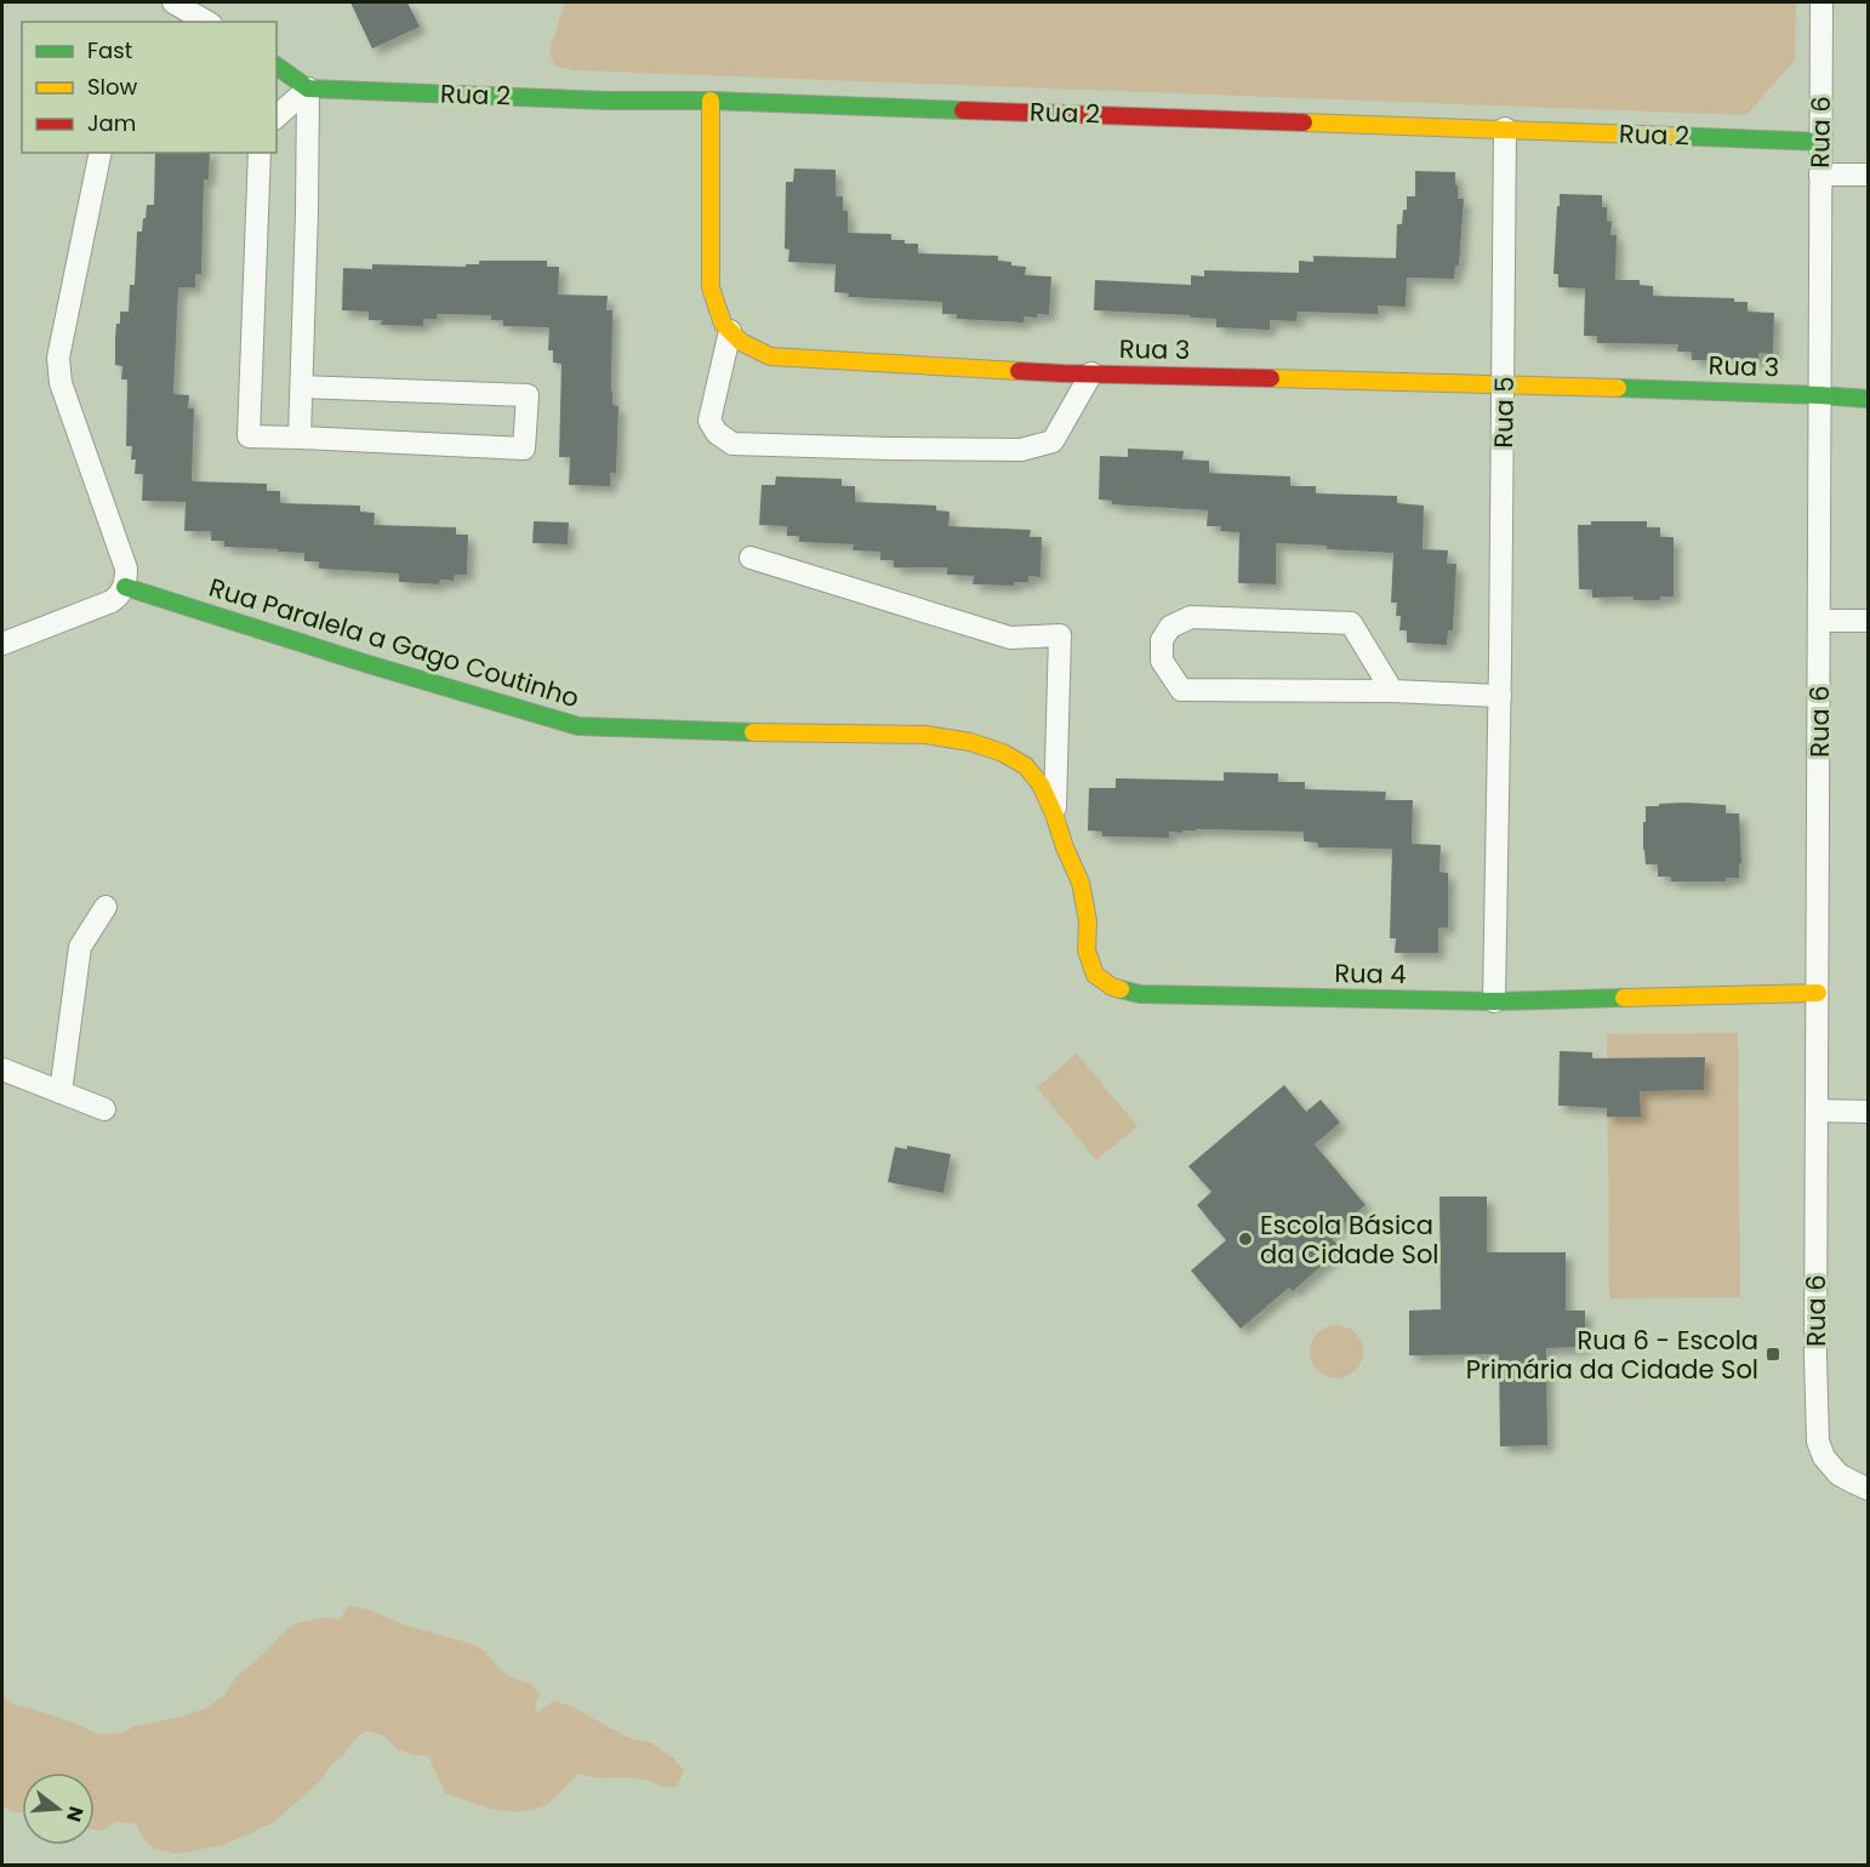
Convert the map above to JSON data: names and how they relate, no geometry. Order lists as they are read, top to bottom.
{
  "streets": {
    "street": [
      "Rua 2",
      "Rua 6",
      "Rua 3",
      "Rua 5",
      "Rua Paralela a Gago Coutinho",
      "Rua 4"
    ]
  },
  "crossings": [
    ["Rua 2", "Rua 6"],
    ["Rua 2", "Rua 3"],
    ["Rua 2", "Rua 5"],
    ["Rua 6", "Rua 3"],
    ["Rua 6", "Rua 4"],
    ["Rua 3", "Rua 5"],
    ["Rua 5", "Rua 4"],
    ["Rua Paralela a Gago Coutinho", "Rua 4"]
  ],
  "places": {
    "other": ["Escola Básica da Cidade Sol"],
    "transit": ["Rua 6 - Escola Primária da Cidade Sol"]
  },
  "legend": ["Fast", "Slow", "Jam"],
  "north": "right"
}
